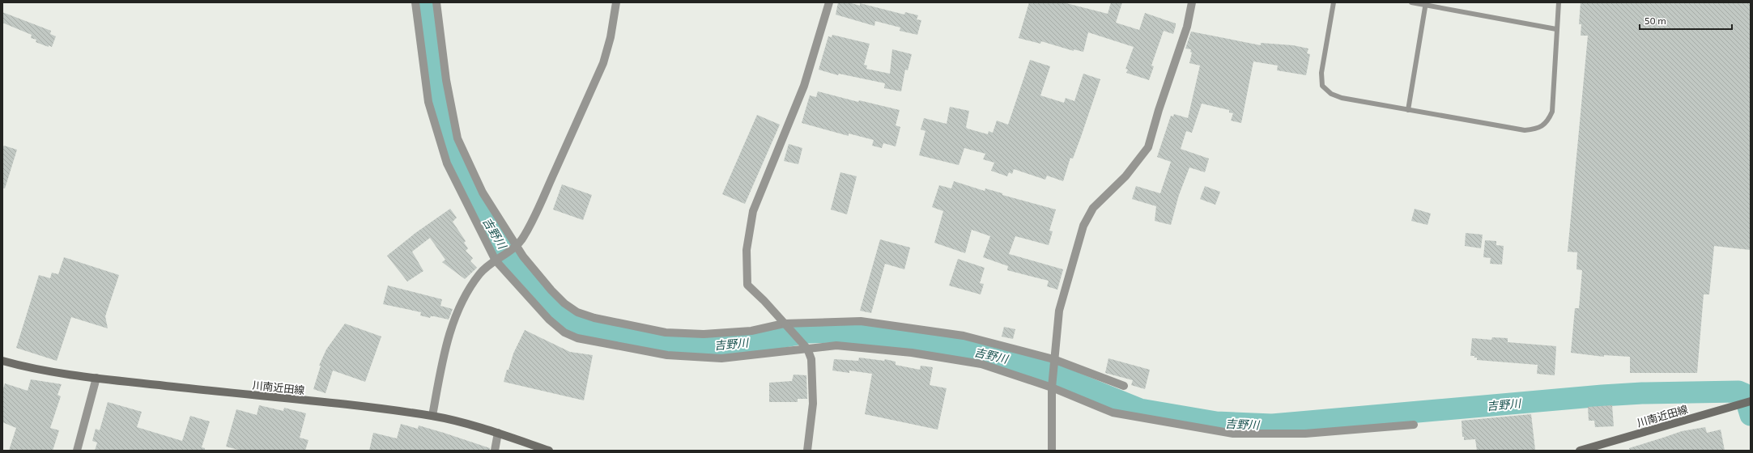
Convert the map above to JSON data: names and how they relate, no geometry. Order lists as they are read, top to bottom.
{
  "streets": {
    "main road": ["川南近田線"]
  },
  "water": ["吉野川"],
  "scale_bar": "50 m"
}
